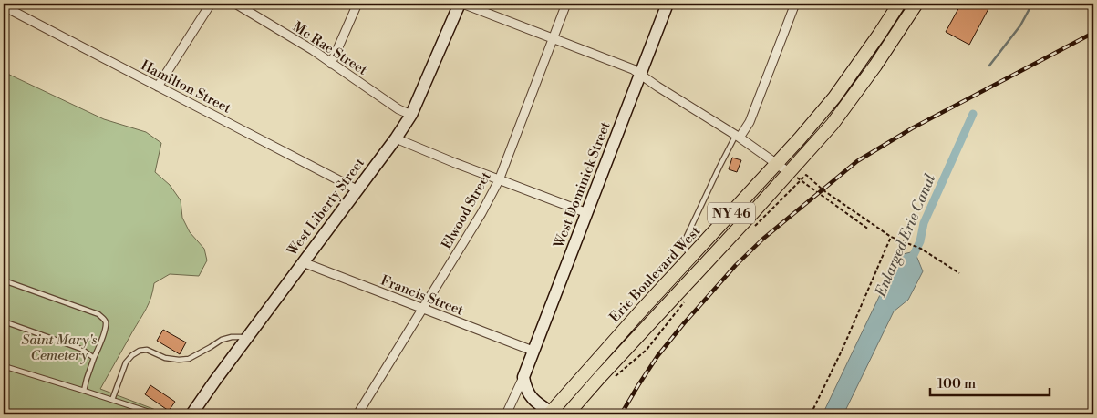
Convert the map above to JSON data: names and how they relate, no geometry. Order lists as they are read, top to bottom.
{
  "streets": {
    "main road": ["NY 46", "Erie Boulevard West"],
    "street": [
      "Mc Rae Street",
      "Hamilton Street",
      "West Dominick Street",
      "West Liberty Street",
      "Elwood Street",
      "Francis Street"
    ]
  },
  "crossings": [
    ["Mc Rae Street", "West Liberty Street"],
    ["Hamilton Street", "West Liberty Street"],
    ["West Dominick Street", "Francis Street"],
    ["West Liberty Street", "Francis Street"],
    ["Elwood Street", "Francis Street"]
  ],
  "water": ["Enlarged Erie Canal"],
  "parks": ["Saint Mary's Cemetery"],
  "scale_bar": "100 m"
}
